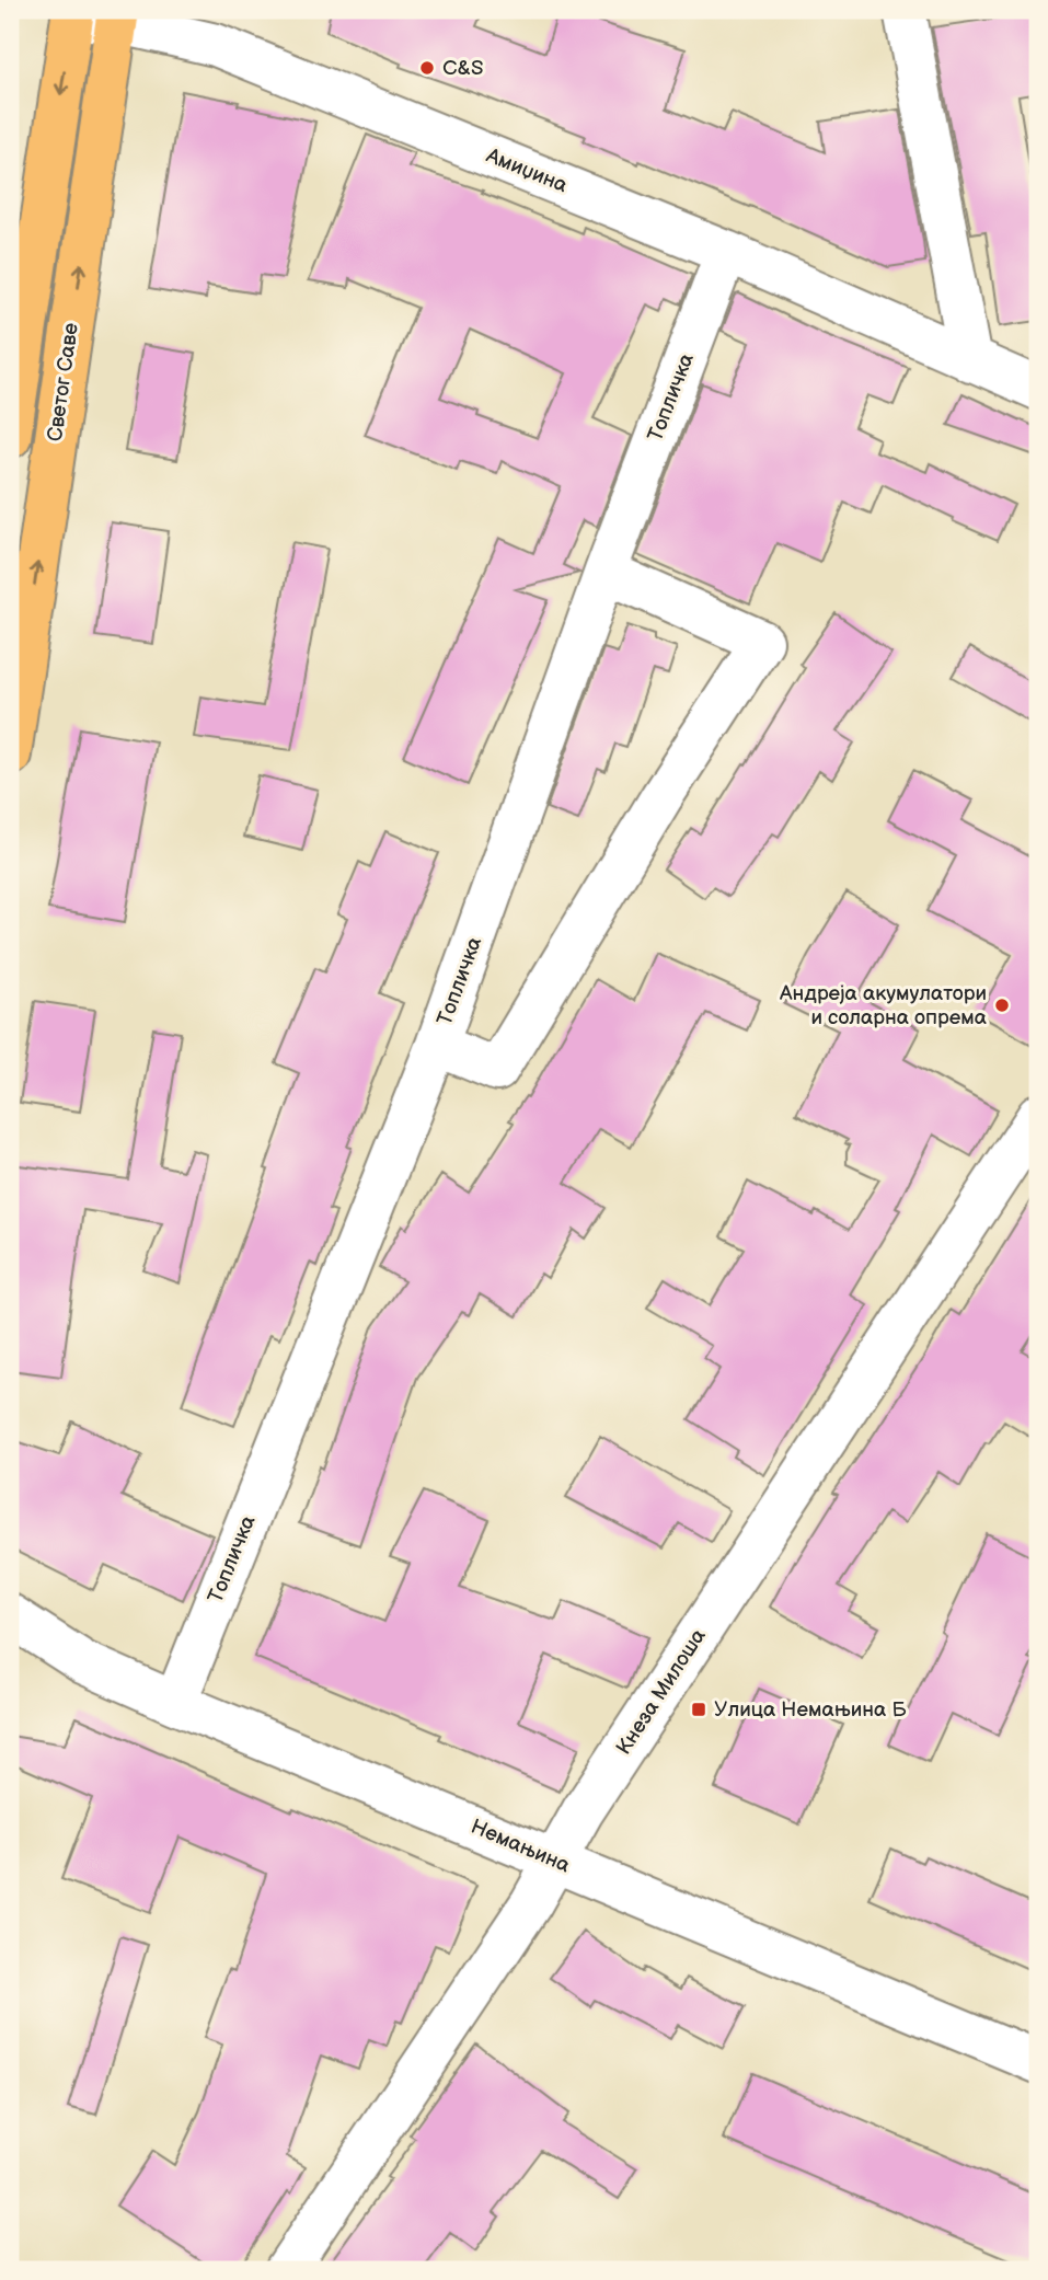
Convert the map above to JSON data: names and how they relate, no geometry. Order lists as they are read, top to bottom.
{
  "streets": {
    "main road": ["Светог Саве"],
    "street": [
      "Амиџина",
      "Топличка",
      "Кнеза Милоша",
      "Немањина"
    ]
  },
  "crossings": [
    ["Амиџина", "Светог Саве"],
    ["Амиџина", "Топличка"],
    ["Топличка", "Немањина"],
    ["Кнеза Милоша", "Немањина"]
  ],
  "places": {
    "other": ["C&S", "Андреја акумулатори и соларна опрема"],
    "transit": ["Улица Немањина Б"]
  }
}
